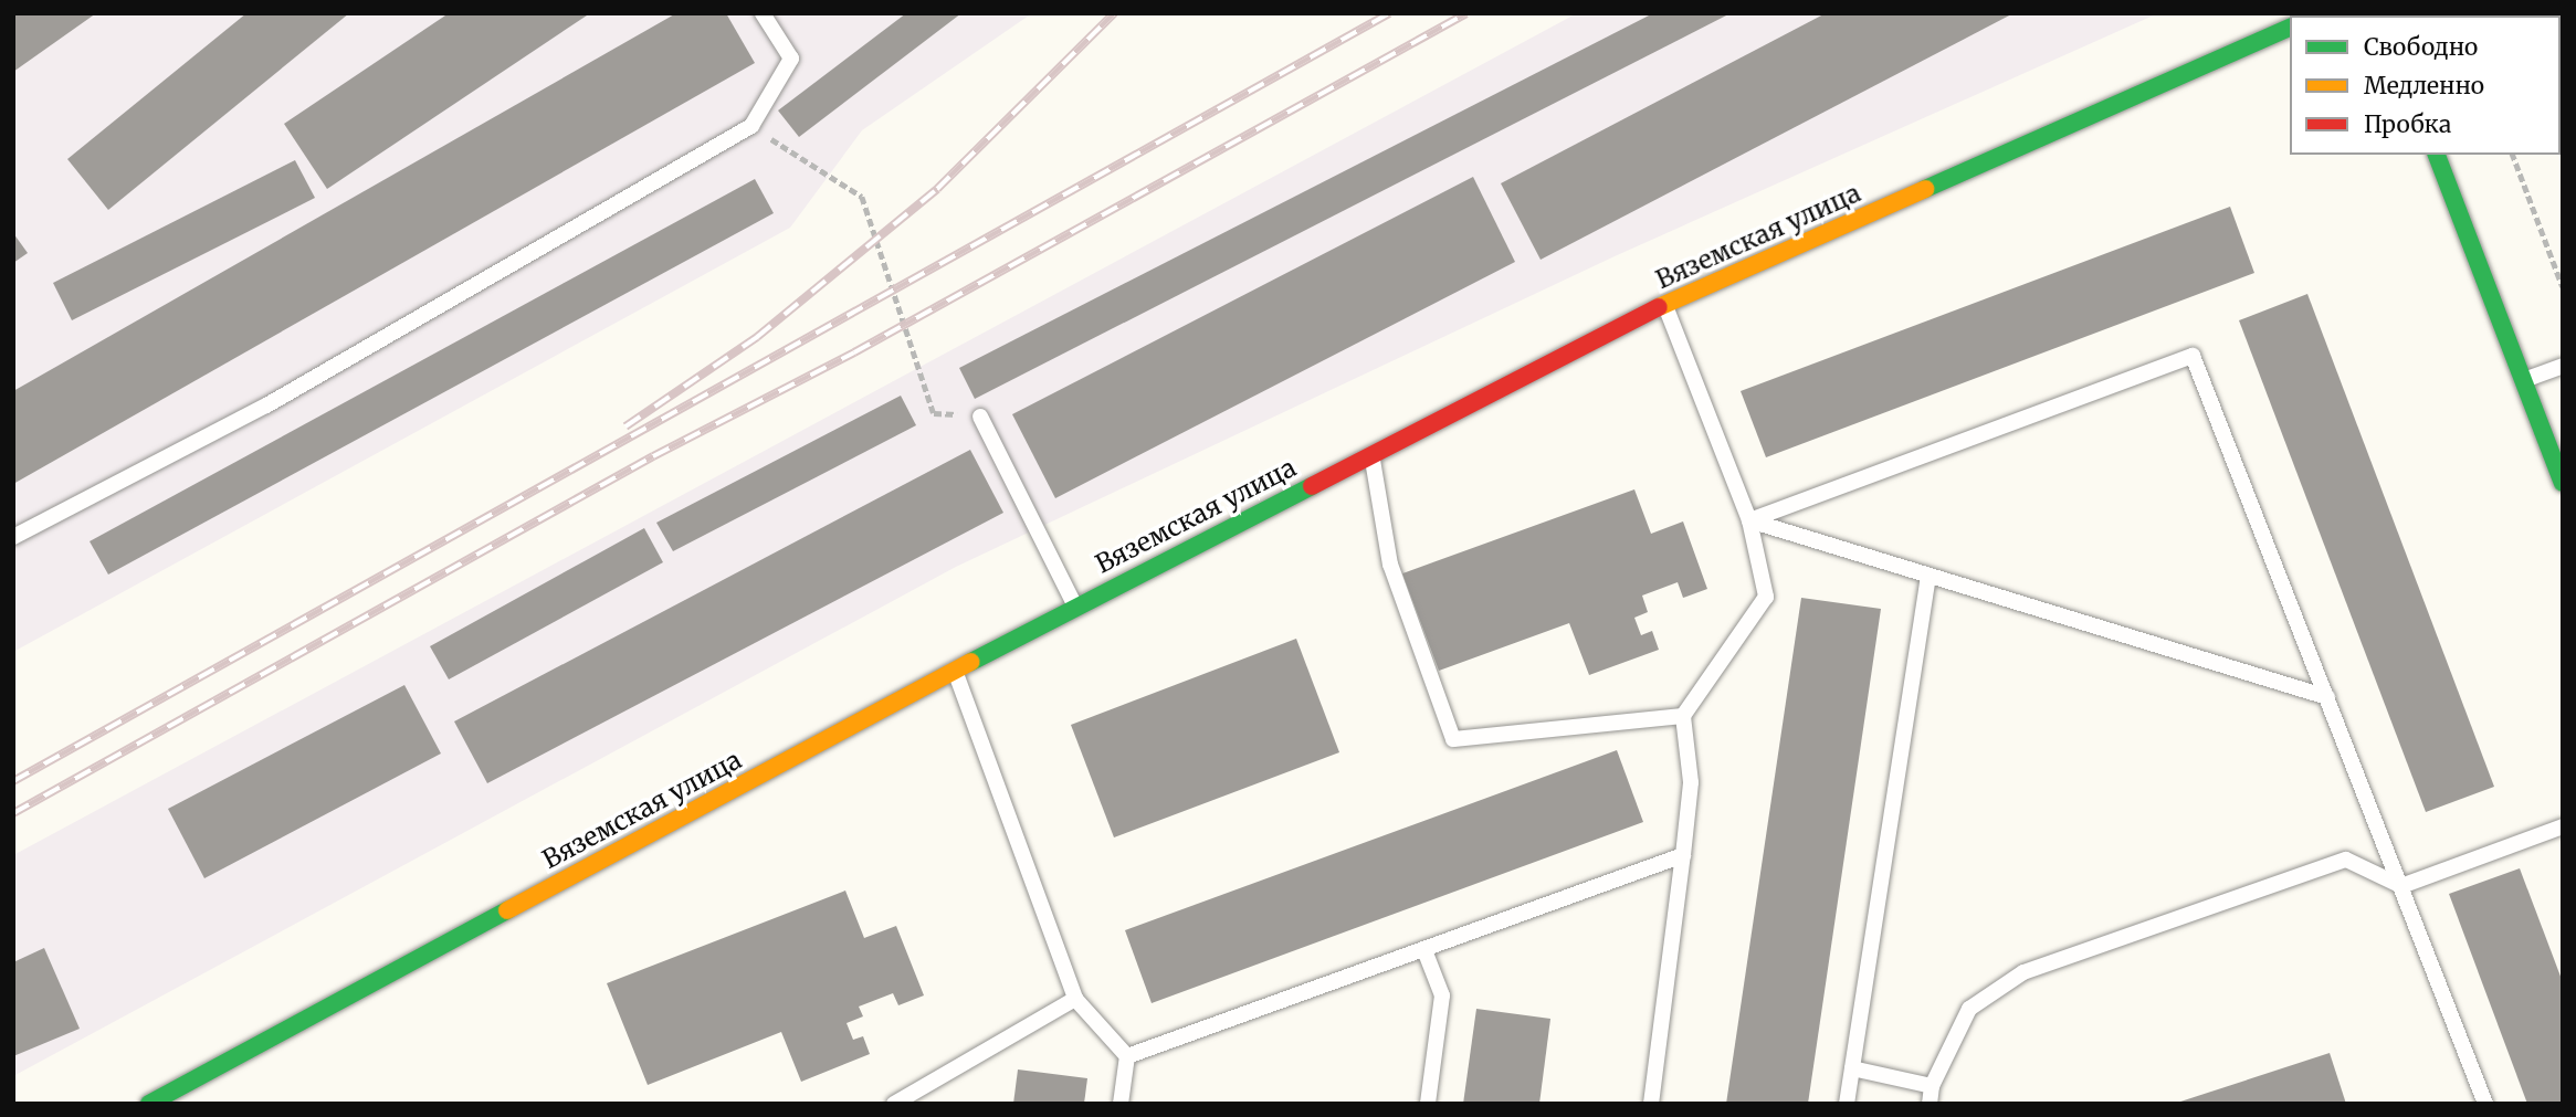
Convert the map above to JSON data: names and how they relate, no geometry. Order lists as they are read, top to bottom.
{
  "streets": {
    "street": ["Вяземская улица"]
  },
  "legend": ["Свободно", "Медленно", "Пробка"]
}
